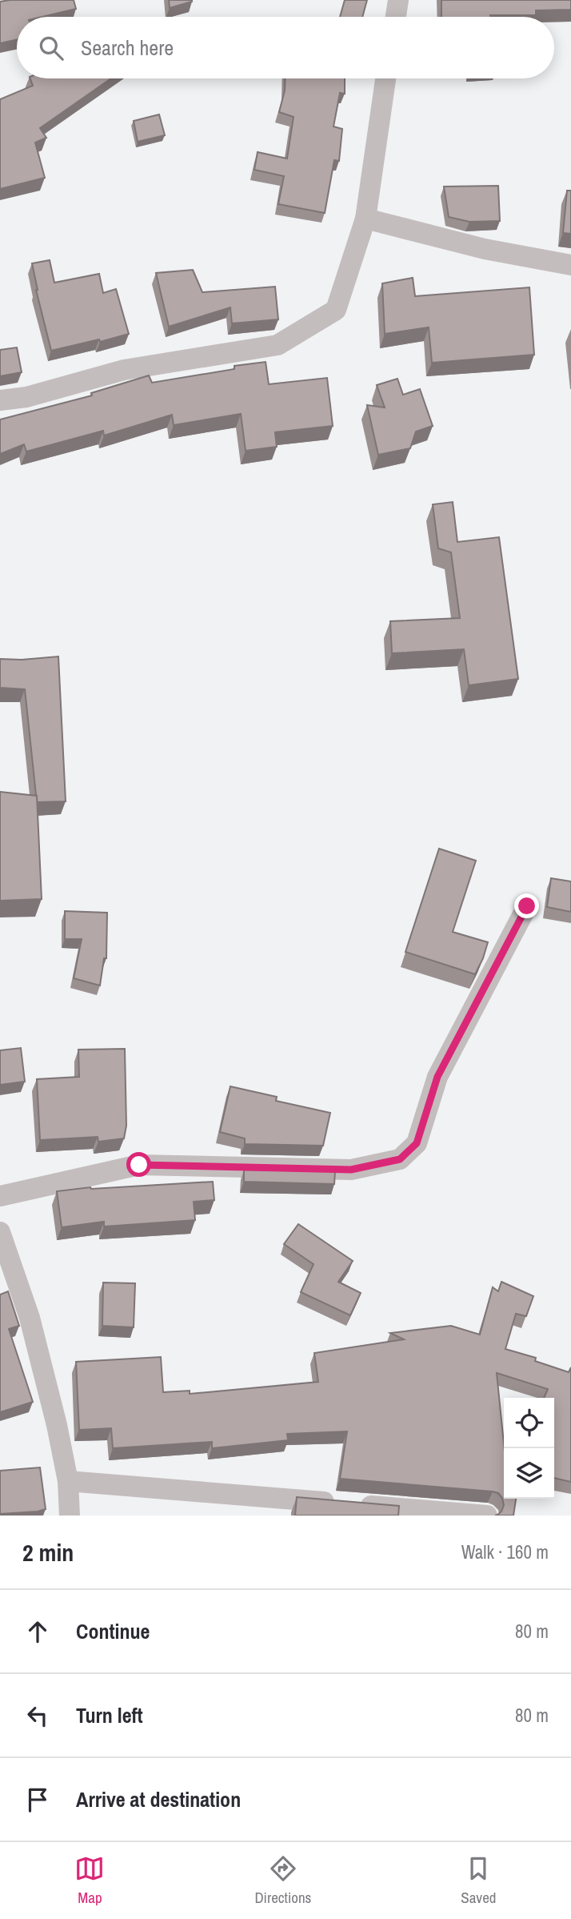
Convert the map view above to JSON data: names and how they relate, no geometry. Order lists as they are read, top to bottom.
{
  "page": {
    "search": "Search here",
    "heading": ["2 min", "Walk · 160 m"],
    "list": [
      ["Continue", "80 m"],
      ["Turn left", "80 m"],
      "Arrive at destination"
    ],
    "nav": ["Map", "Directions", "Saved"]
  }
}
